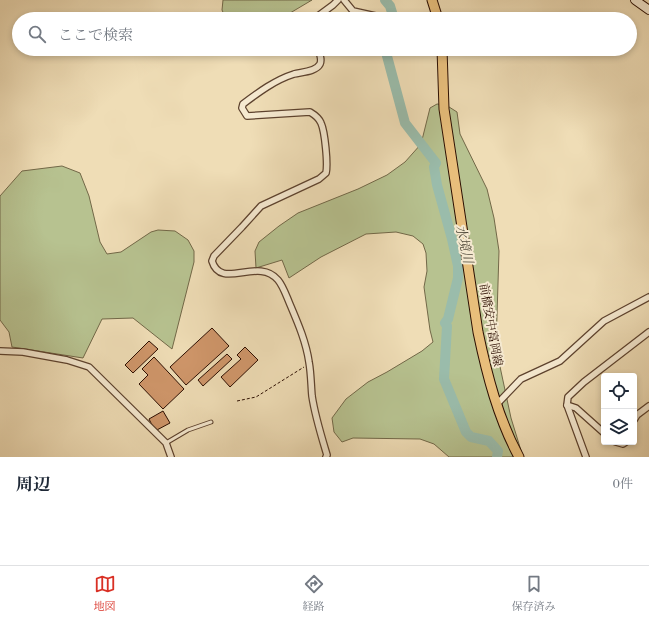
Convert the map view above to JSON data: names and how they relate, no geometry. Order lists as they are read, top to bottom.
{
  "streets": {
    "main road": ["前橋安中富岡線"]
  },
  "water": ["水境川"],
  "page": {
    "search": "ここで検索",
    "heading": ["周辺", "0件"],
    "nav": ["地図", "経路", "保存済み"]
  }
}
